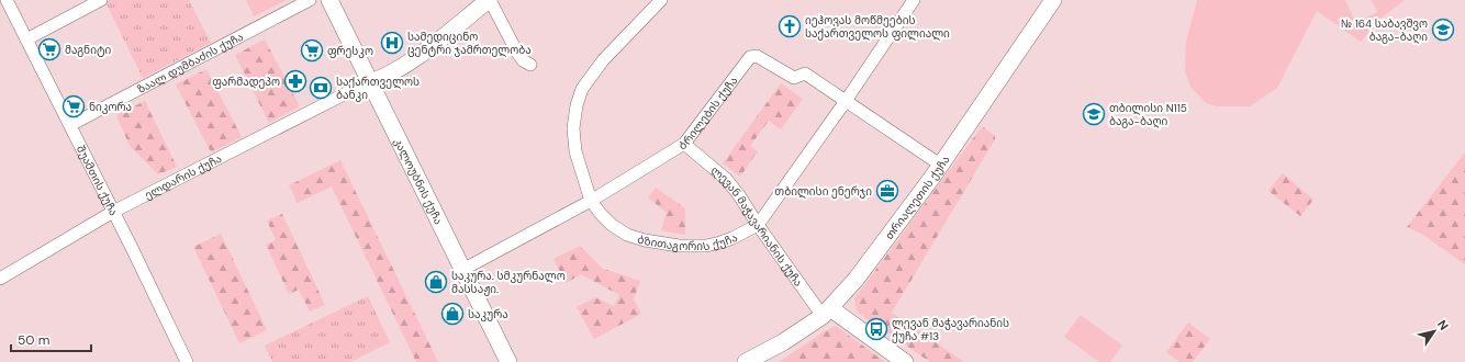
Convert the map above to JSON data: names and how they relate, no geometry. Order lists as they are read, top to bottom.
{
  "streets": {
    "street": [
      "ზაალ დუმბაძის ქუჩა",
      "ბრილების ქუჩა",
      "ელდარის ქუჩა",
      "შუამთის ქუჩა",
      "კალოუბნის ქუჩა",
      "თრიალეთის ქუჩა",
      "ლევან მაჭავარიანის ქუჩა",
      "ბზითაგორის ქუჩა"
    ]
  },
  "crossings": [
    ["ზაალ დუმბაძის ქუჩა", "შუამთის ქუჩა"],
    ["ბრილების ქუჩა", "კალოუბნის ქუჩა"],
    ["ბრილების ქუჩა", "თრიალეთის ქუჩა"],
    ["ბრილების ქუჩა", "ლევან მაჭავარიანის ქუჩა"],
    ["ბრილების ქუჩა", "ბზითაგორის ქუჩა"],
    ["ელდარის ქუჩა", "შუამთის ქუჩა"],
    ["ელდარის ქუჩა", "კალოუბნის ქუჩა"],
    ["თრიალეთის ქუჩა", "ლევან მაჭავარიანის ქუჩა"],
    ["ლევან მაჭავარიანის ქუჩა", "ბზითაგორის ქუჩა"]
  ],
  "places": {
    "church": ["იეჰოვას მოწმეების საქართველოს ფილიალი"],
    "school or university": ["№ 164 საბავშვო ბაგა-ბაღი", "თბილისი N115 ბაგა-ბაღი"],
    "hospital": ["სამედიცინო ცენტრი ჯამრთელობა"],
    "supermarket": ["მაგნიტი", "ფრესკო", "ნიკორა"],
    "pharmacy": ["ფარმადეპო"],
    "bank": ["საქართველოს ბანკი"],
    "office": ["თბილისი ენერჯი"],
    "shop": ["საკურა. სმკურნალო მასსაჟი.", "საკურა"],
    "bus stop": ["ლევან მაჭავარიანის ქუჩა #13"]
  },
  "scale_bar": "50 m",
  "north": "top right"
}
